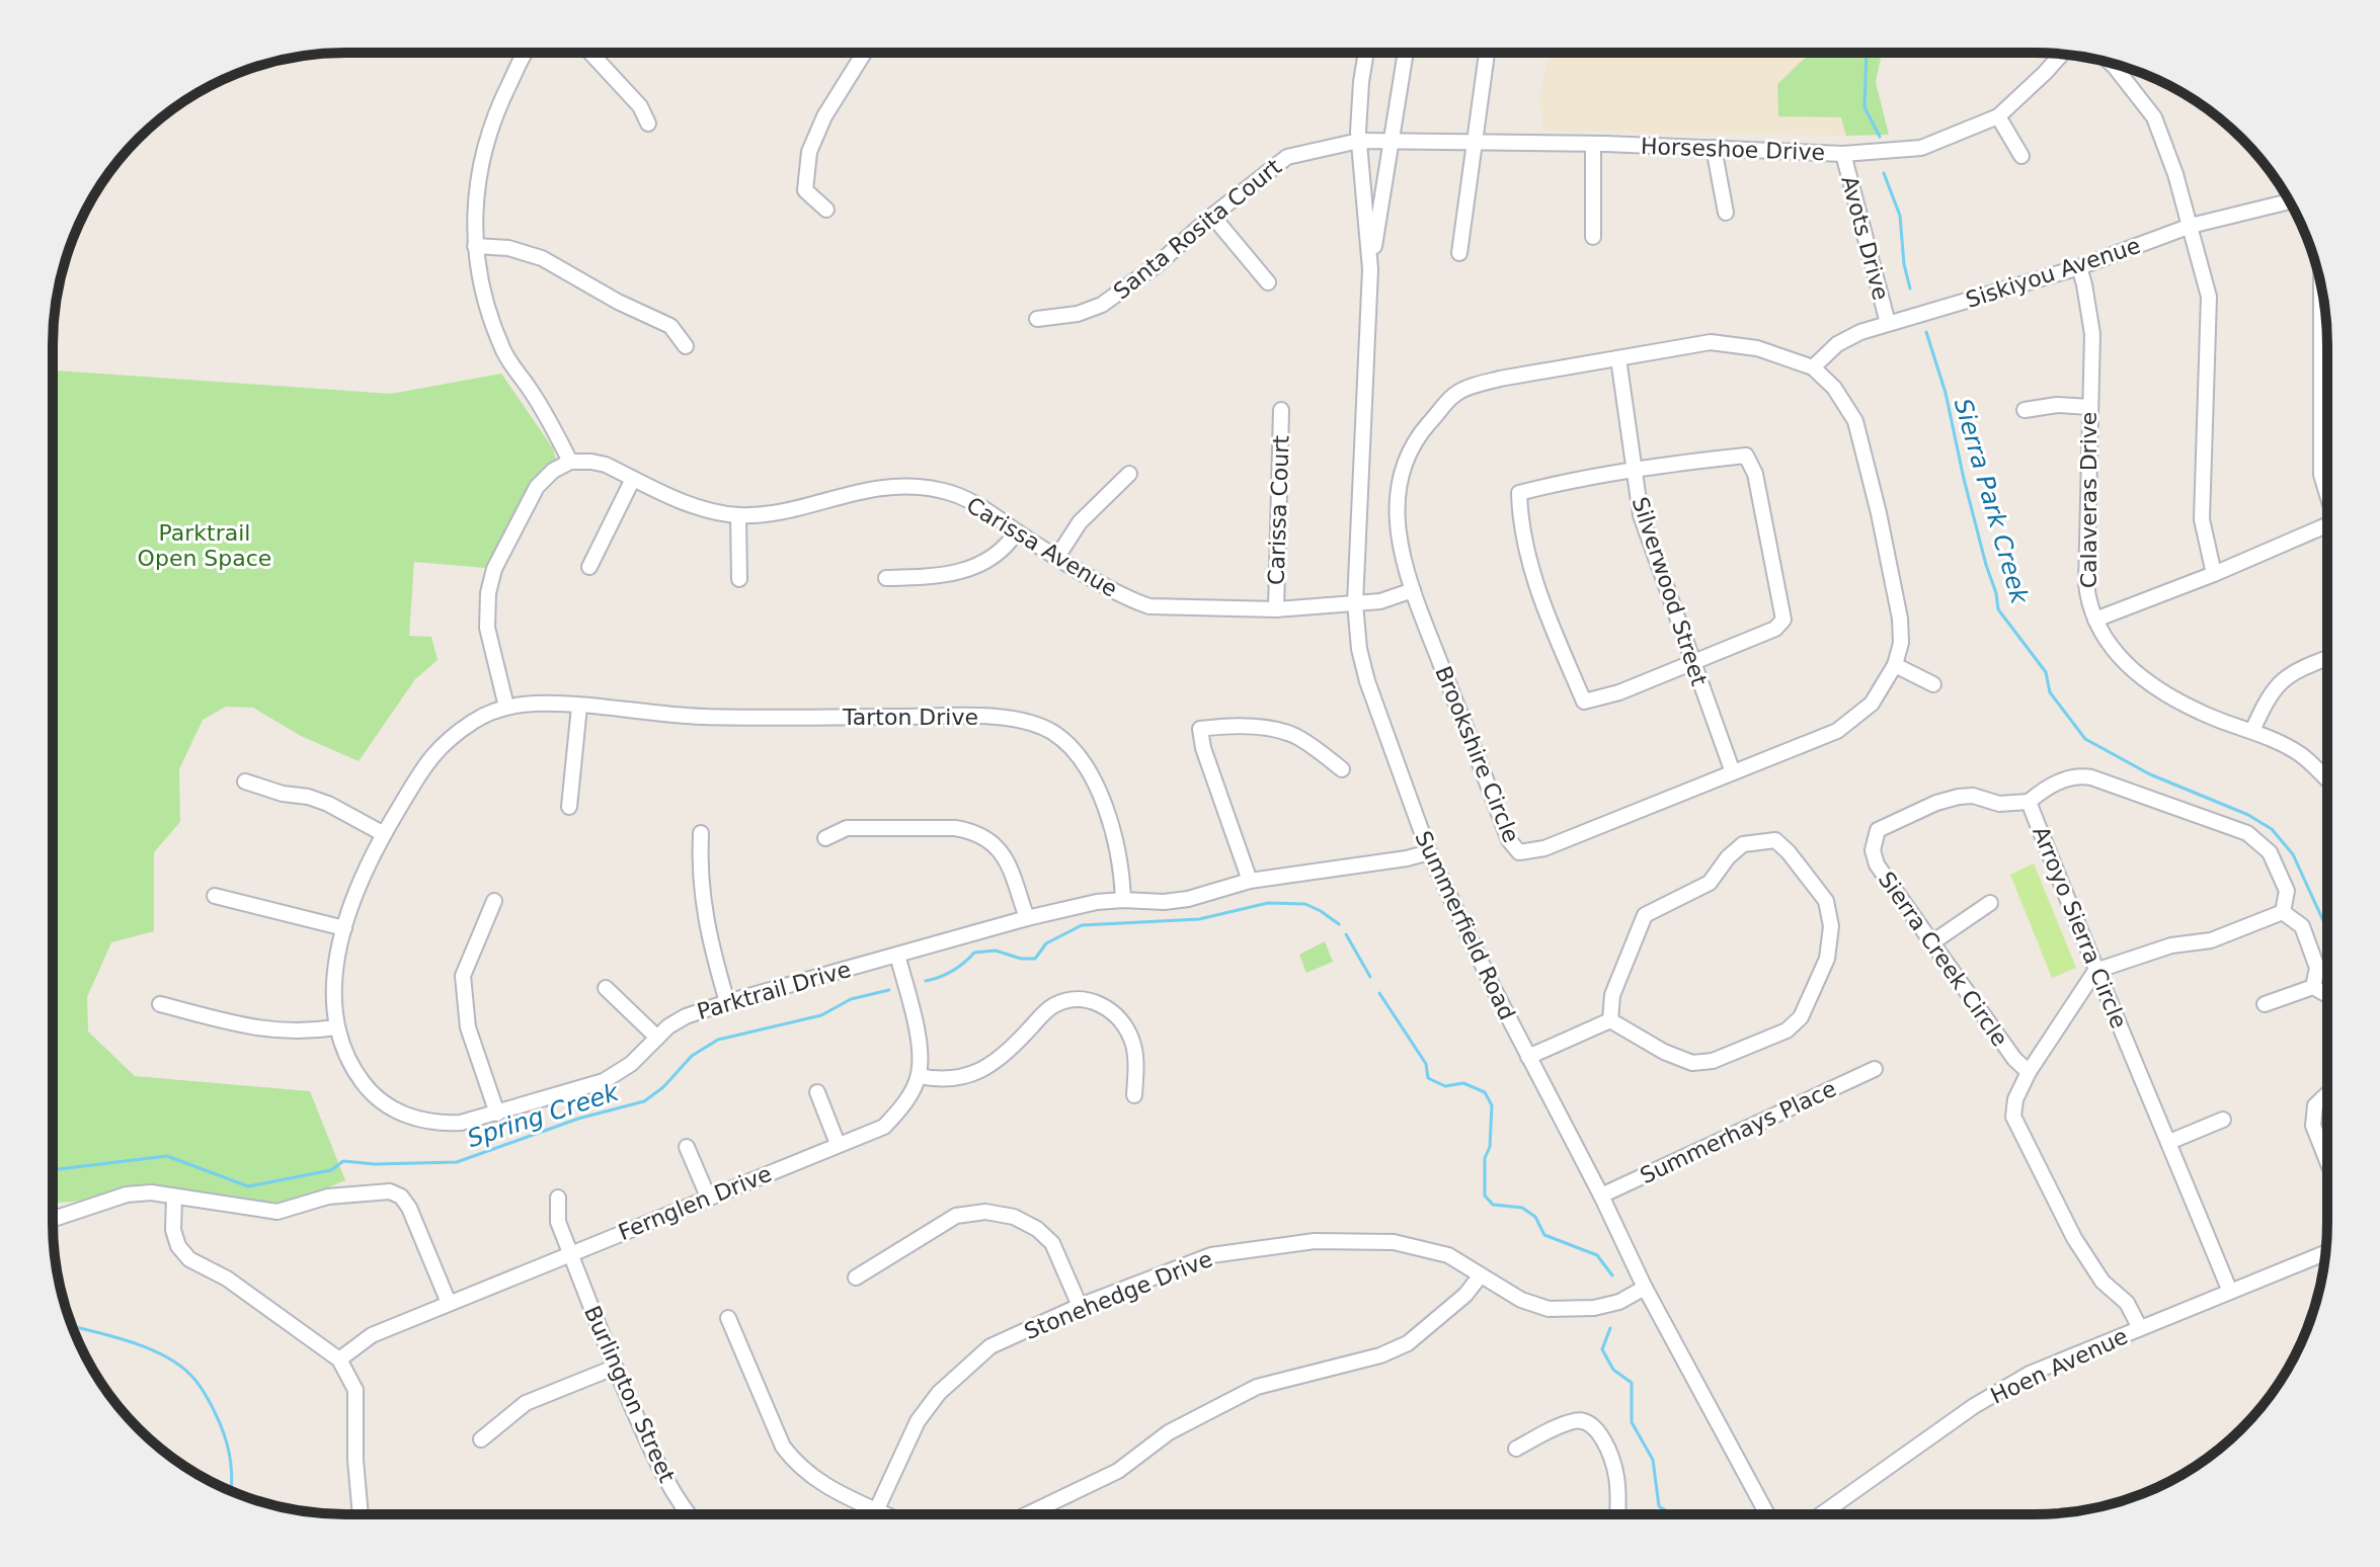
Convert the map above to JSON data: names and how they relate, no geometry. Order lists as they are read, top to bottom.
{
  "streets": {
    "street": [
      "Horseshoe Drive",
      "Santa Rosita Court",
      "Avots Drive",
      "Siskiyou Avenue",
      "Calaveras Drive",
      "Carissa Court",
      "Carissa Avenue",
      "Silverwood Street",
      "Tarton Drive",
      "Brookshire Circle",
      "Summerfield Road",
      "Arroyo Sierra Circle",
      "Sierra Creek Circle",
      "Parktrail Drive",
      "Summerhays Place",
      "Fernglen Drive",
      "Stonehedge Drive",
      "Hoen Avenue",
      "Burlington Street"
    ]
  },
  "crossings": [
    ["Horseshoe Drive", "Santa Rosita Court"],
    ["Horseshoe Drive", "Avots Drive"],
    ["Horseshoe Drive", "Summerfield Road"],
    ["Santa Rosita Court", "Summerfield Road"],
    ["Avots Drive", "Siskiyou Avenue"],
    ["Siskiyou Avenue", "Calaveras Drive"],
    ["Siskiyou Avenue", "Brookshire Circle"],
    ["Carissa Court", "Carissa Avenue"],
    ["Carissa Avenue", "Brookshire Circle"],
    ["Carissa Avenue", "Summerfield Road"],
    ["Silverwood Street", "Brookshire Circle"],
    ["Tarton Drive", "Parktrail Drive"],
    ["Summerfield Road", "Parktrail Drive"],
    ["Summerfield Road", "Summerhays Place"],
    ["Summerfield Road", "Stonehedge Drive"],
    ["Arroyo Sierra Circle", "Sierra Creek Circle"],
    ["Arroyo Sierra Circle", "Hoen Avenue"],
    ["Fernglen Drive", "Burlington Street"]
  ],
  "water": ["Sierra Park Creek", "Spring Creek"],
  "parks": ["Parktrail Open Space"]
}
